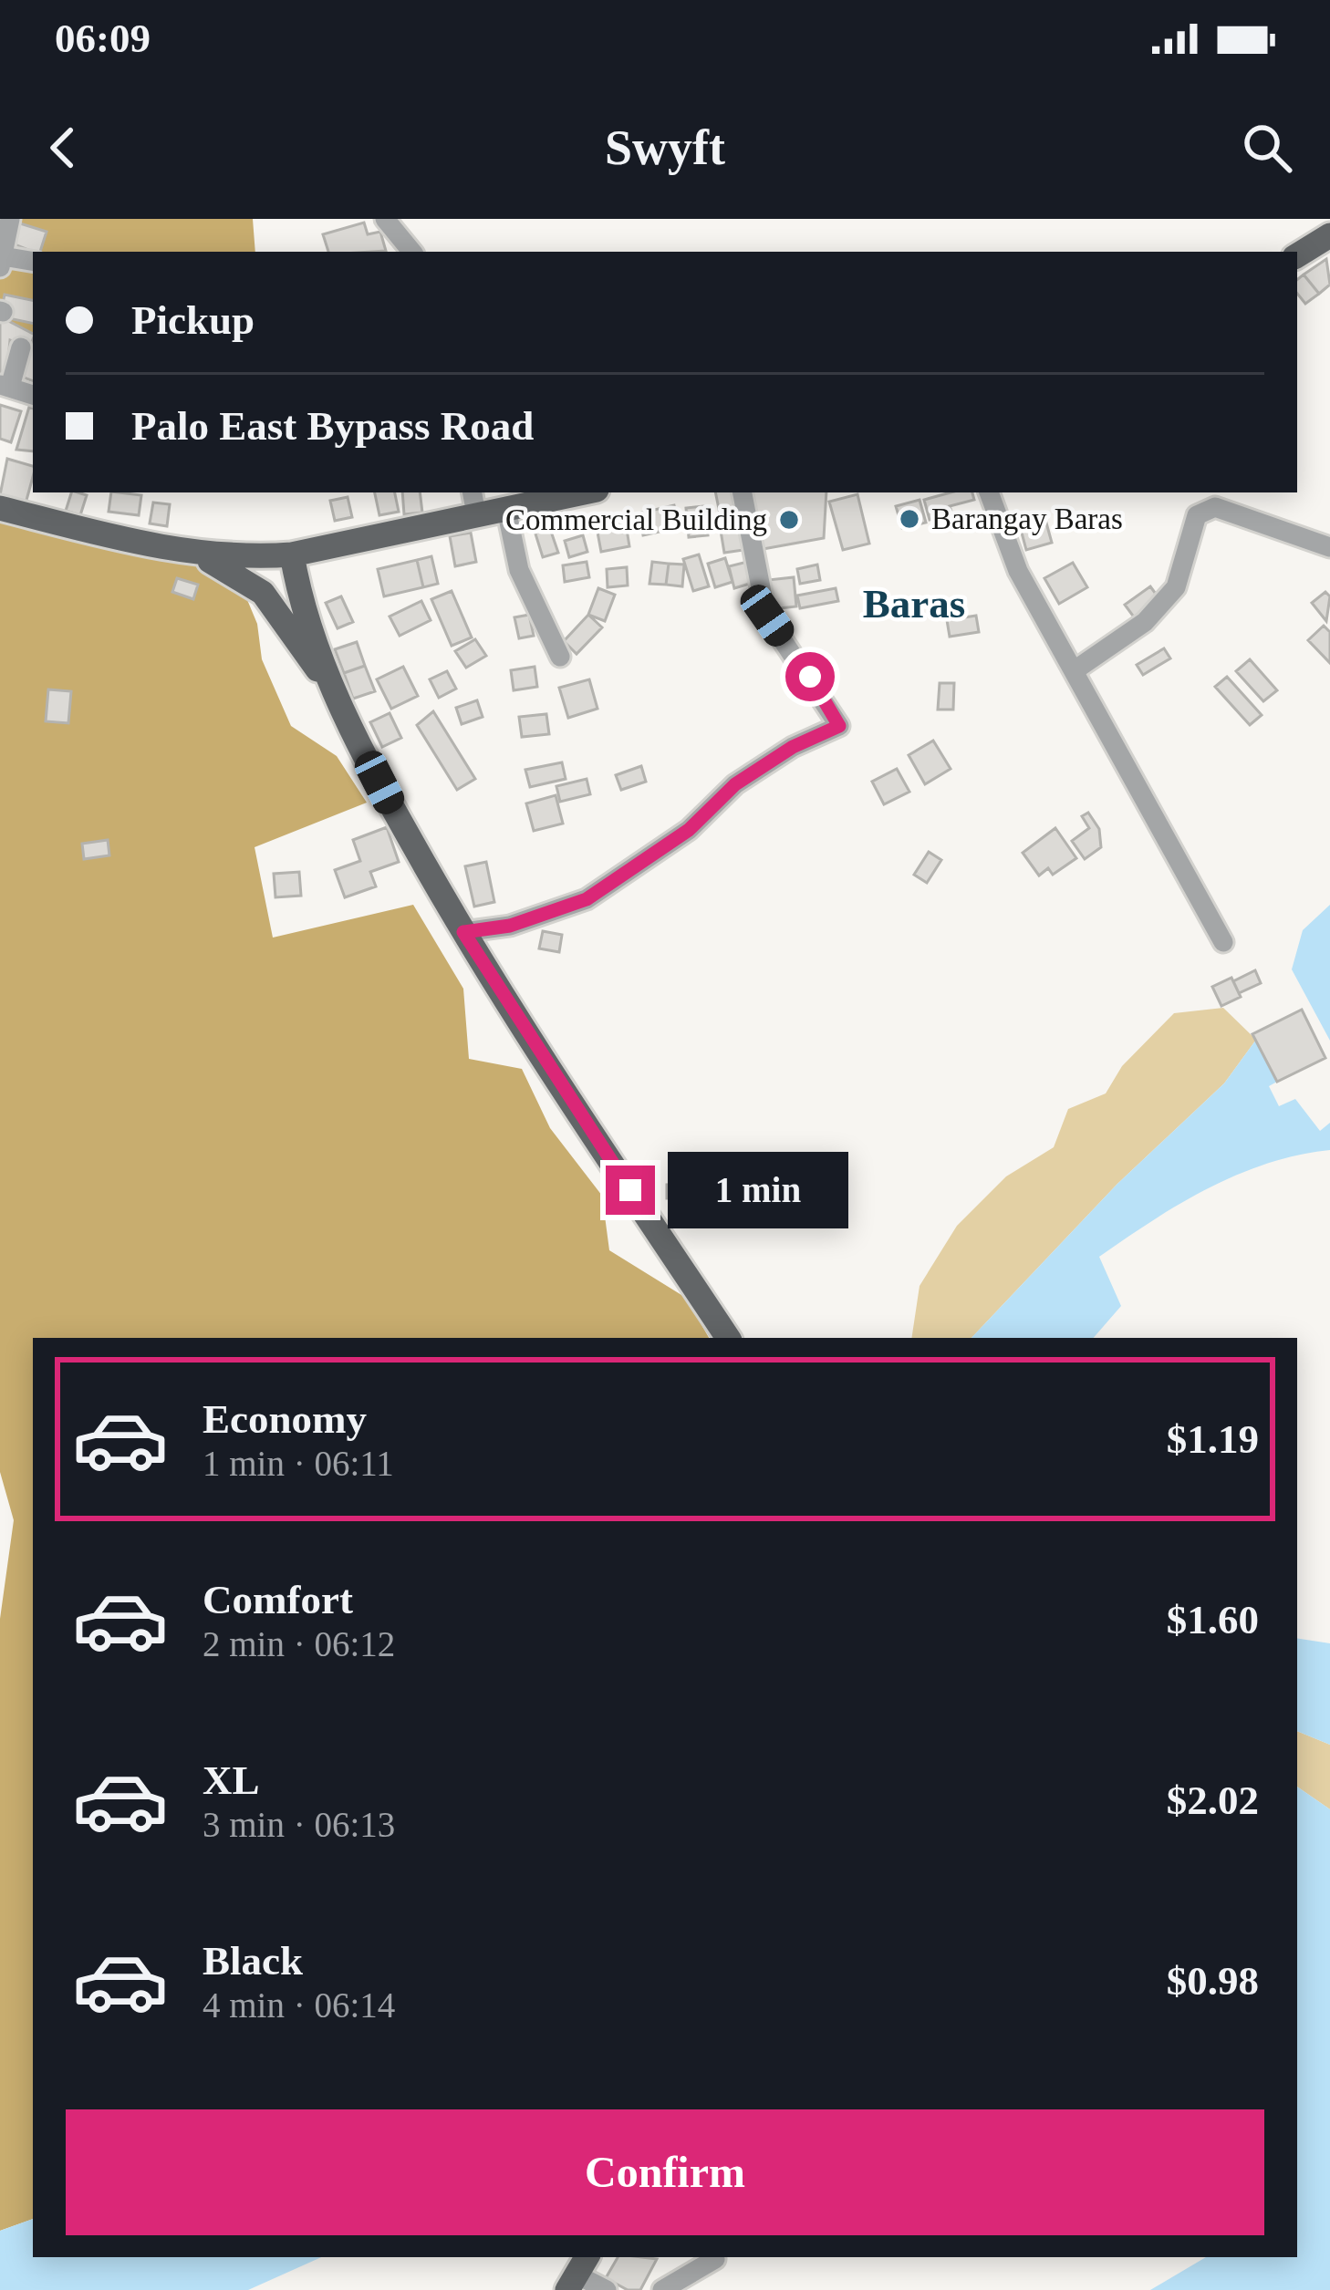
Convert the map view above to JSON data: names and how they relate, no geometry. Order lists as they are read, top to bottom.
{
  "districts": ["Baras"],
  "places": ["Barangay Baras", "Commercial Building"],
  "page": {
    "status": "06:09",
    "header": "Swyft",
    "banner": ["Pickup", "Palo East Bypass Road"],
    "bubble": "1 min",
    "list": [
      {
        "name": "Economy",
        "note": "1 min · 06:11",
        "value": "$1.19"
      },
      {
        "name": "Comfort",
        "note": "2 min · 06:12",
        "value": "$1.60"
      },
      {
        "name": "XL",
        "note": "3 min · 06:13",
        "value": "$2.02"
      },
      {
        "name": "Black",
        "note": "4 min · 06:14",
        "value": "$0.98"
      }
    ],
    "buttons": "Confirm"
  }
}
